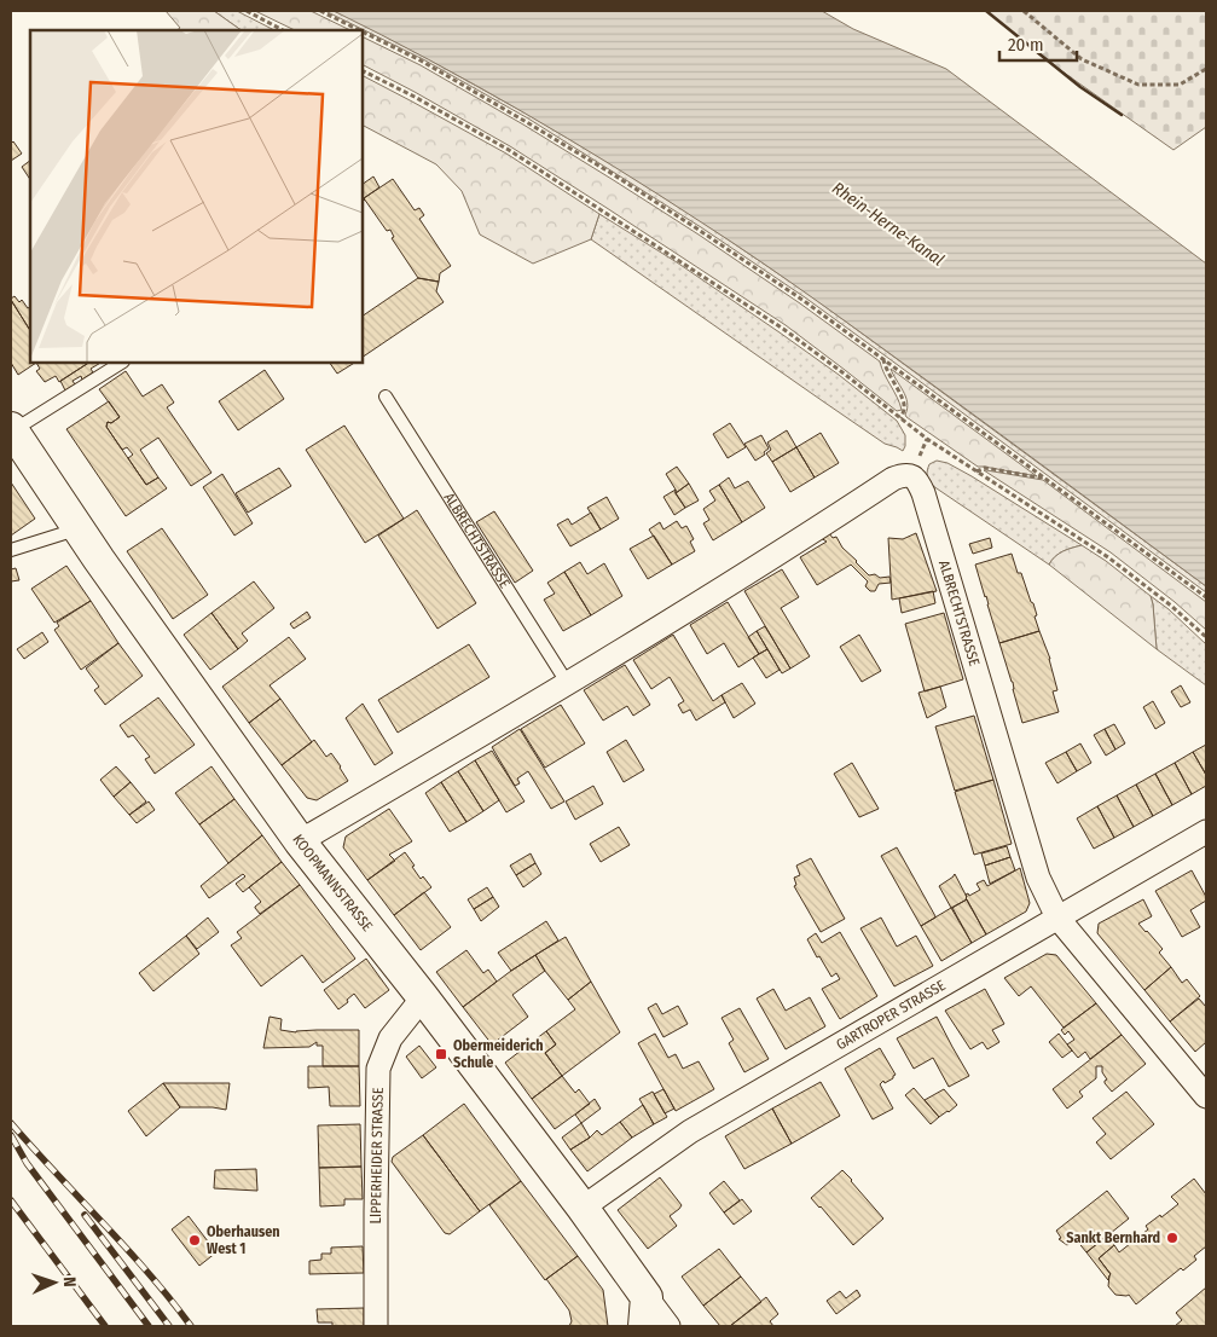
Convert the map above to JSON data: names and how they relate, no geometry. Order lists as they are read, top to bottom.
{
  "streets": {
    "street": [
      "ALBRECHTSTRASSE",
      "KOOPMANNSTRASSE",
      "GARTROPER STRASSE",
      "LIPPERHEIDER STRASSE"
    ]
  },
  "crossings": [
    ["ALBRECHTSTRASSE", "KOOPMANNSTRASSE"],
    ["ALBRECHTSTRASSE", "GARTROPER STRASSE"],
    ["KOOPMANNSTRASSE", "GARTROPER STRASSE"],
    ["KOOPMANNSTRASSE", "LIPPERHEIDER STRASSE"]
  ],
  "water": ["Rhein-Herne-Kanal"],
  "places": {
    "transit": ["Obermeiderich Schule"],
    "other": ["Sankt Bernhard", "Oberhausen West 1"]
  },
  "scale_bar": "20 m",
  "north": "right"
}
